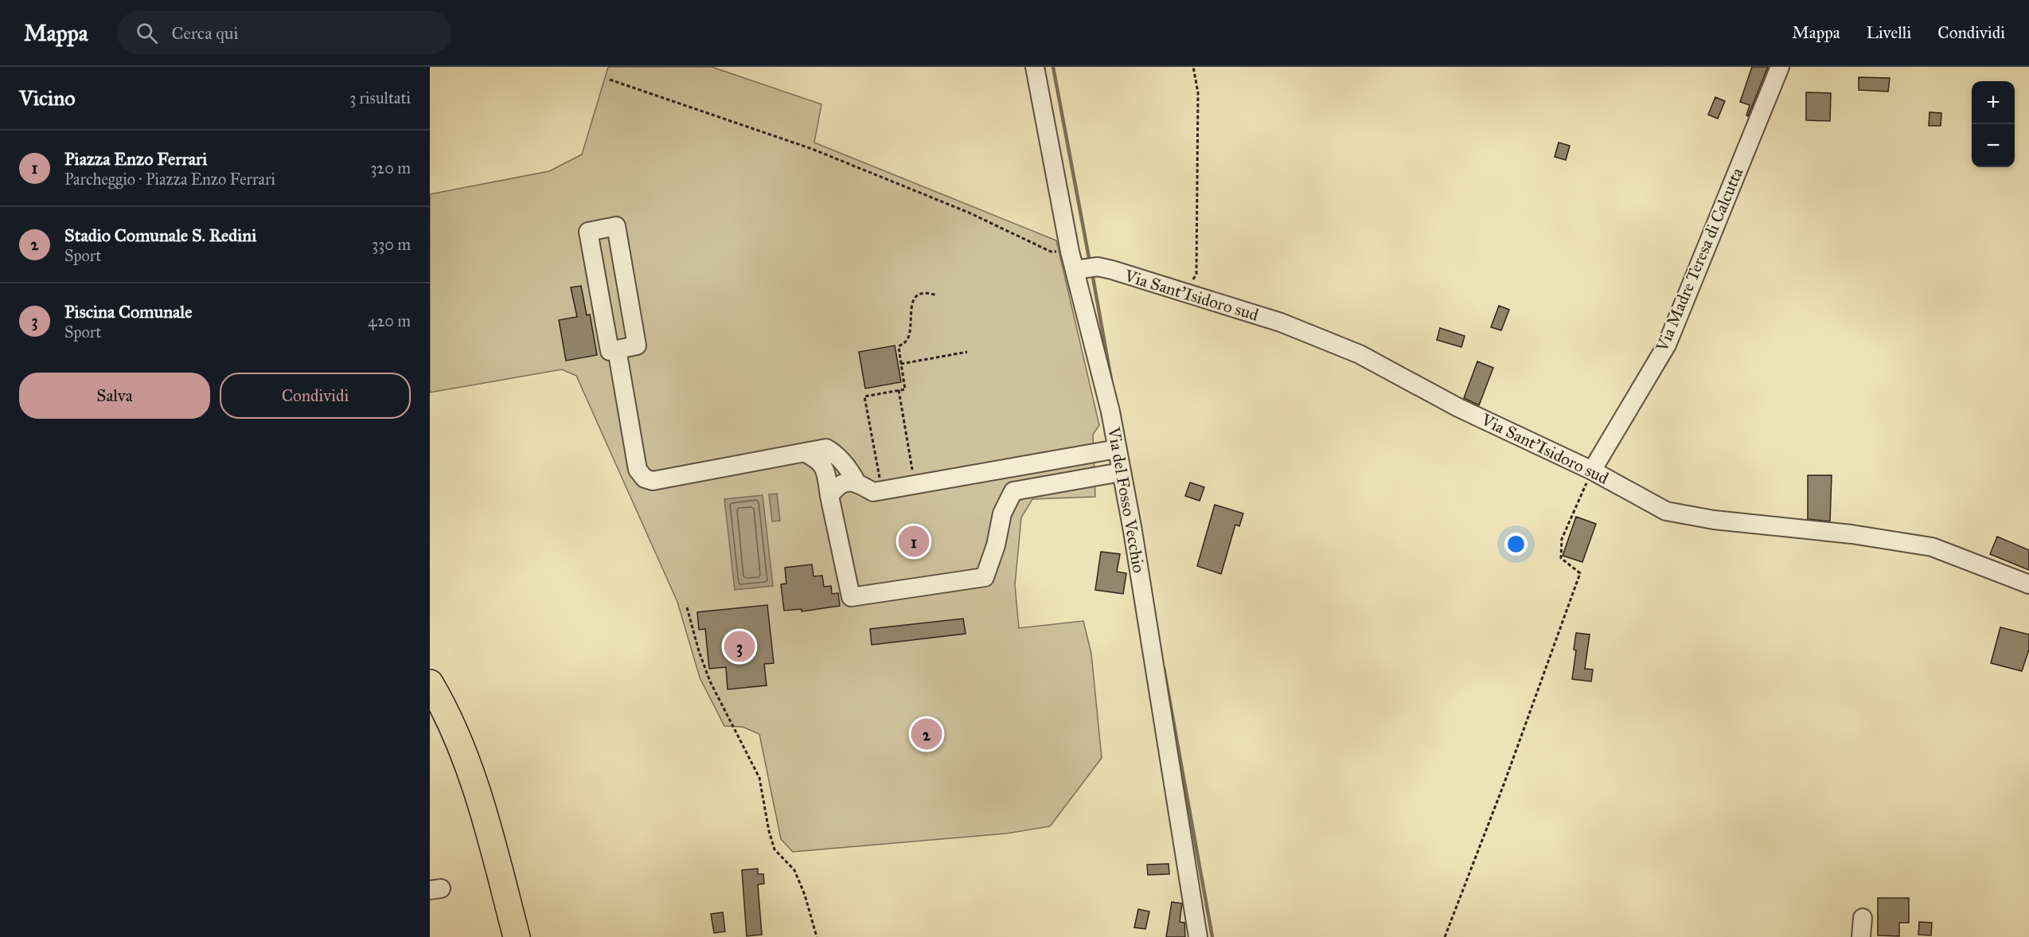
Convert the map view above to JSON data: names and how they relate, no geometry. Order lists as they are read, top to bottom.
{
  "streets": {
    "street": ["Via Madre Teresa di Calcutta", "Via Sant'Isidoro sud", "Via del Fosso Vecchio"]
  },
  "crossings": [
    ["Via Madre Teresa di Calcutta", "Via Sant'Isidoro sud"],
    ["Via Sant'Isidoro sud", "Via del Fosso Vecchio"]
  ],
  "page": {
    "header": "Mappa",
    "search": "Cerca qui",
    "nav": ["Mappa", "Livelli", "Condividi"],
    "heading": ["Vicino", "3 risultati"],
    "map_buttons": ["+", "−"],
    "list": [
      {
        "mark": "1",
        "name": "Piazza Enzo Ferrari",
        "note": "Parcheggio · Piazza Enzo Ferrari",
        "value": "320 m"
      },
      {
        "mark": "2",
        "name": "Stadio Comunale S. Redini",
        "note": "Sport",
        "value": "330 m"
      },
      {
        "mark": "3",
        "name": "Piscina Comunale",
        "note": "Sport",
        "value": "420 m"
      }
    ],
    "buttons": ["Salva", "Condividi"],
    "pins": ["1", "3", "2"]
  }
}
